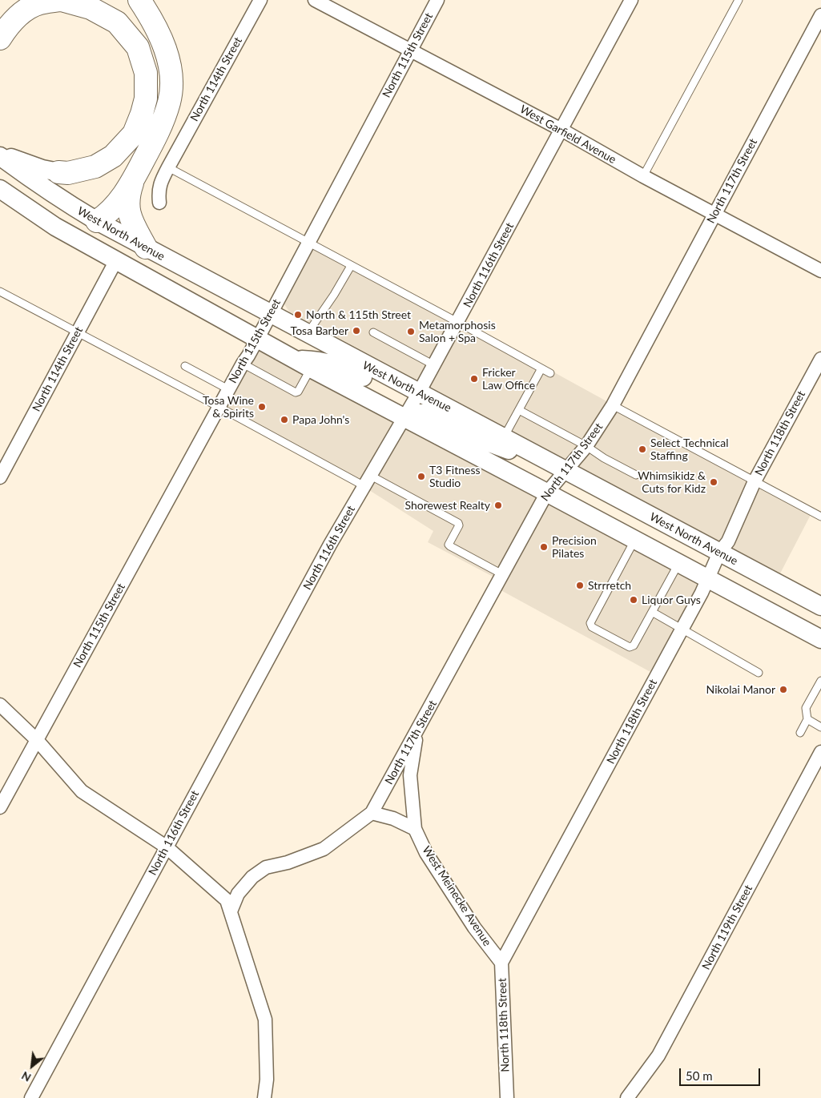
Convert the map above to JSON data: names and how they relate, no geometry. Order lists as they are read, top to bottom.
{
  "streets": {
    "main road": ["West North Avenue"],
    "street": [
      "North 115th Street",
      "North 114th Street",
      "West Garfield Avenue",
      "North 117th Street",
      "North 116th Street",
      "North 118th Street",
      "West Meinecke Avenue",
      "North 119th Street"
    ]
  },
  "crossings": [
    ["North 115th Street", "West Garfield Avenue"],
    ["North 115th Street", "West North Avenue"],
    ["West Garfield Avenue", "North 117th Street"],
    ["West Garfield Avenue", "North 116th Street"],
    ["North 117th Street", "West North Avenue"],
    ["North 117th Street", "West Meinecke Avenue"],
    ["West North Avenue", "North 116th Street"],
    ["West North Avenue", "North 118th Street"],
    ["North 118th Street", "West Meinecke Avenue"]
  ],
  "places": [
    "North & 115th Street",
    "Tosa Barber",
    "Metamorphosis Salon + Spa",
    "Fricker Law Office",
    "Tosa Wine & Spirits",
    "Papa John's",
    "Select Technical Staffing",
    "T3 Fitness Studio",
    "Whimsikidz & Cuts for Kidz",
    "Shorewest Realty",
    "Precision Pilates",
    "Strrretch",
    "Liquor Guys",
    "Nikolai Manor"
  ],
  "scale_bar": "50 m",
  "north": "bottom left"
}
